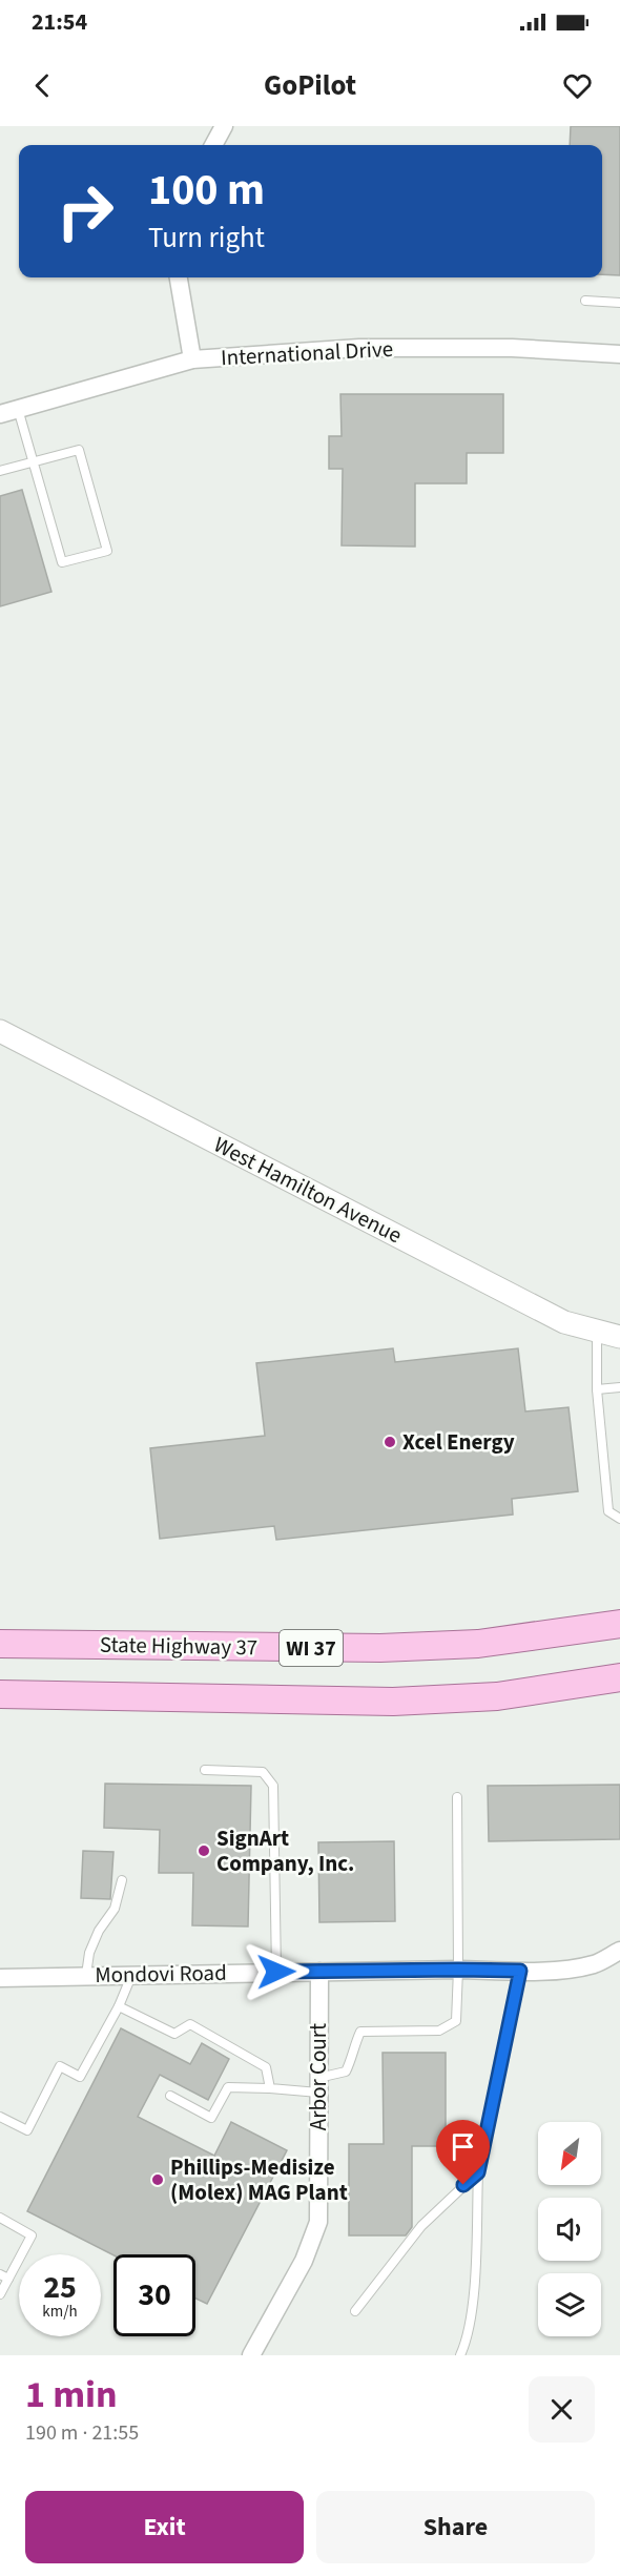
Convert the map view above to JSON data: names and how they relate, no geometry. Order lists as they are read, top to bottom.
{
  "streets": {
    "main road": ["State Highway 37", "WI 37"],
    "street": [
      "International Drive",
      "West Hamilton Avenue",
      "Mondovi Road",
      "Arbor Court"
    ]
  },
  "crossings": [
    ["Mondovi Road", "Arbor Court"]
  ],
  "places": ["Xcel Energy", "SignArt Company, Inc.", "Phillips-Medisize (Molex) MAG Plant"],
  "north": "bottom left",
  "page": {
    "status": "21:54",
    "header": "GoPilot",
    "turn": ["100 m", "Turn right"],
    "speed": "25 km/h",
    "limit": "30",
    "heading": ["1 min", "190 m · 21:55"],
    "buttons": ["Exit", "Share"]
  }
}
